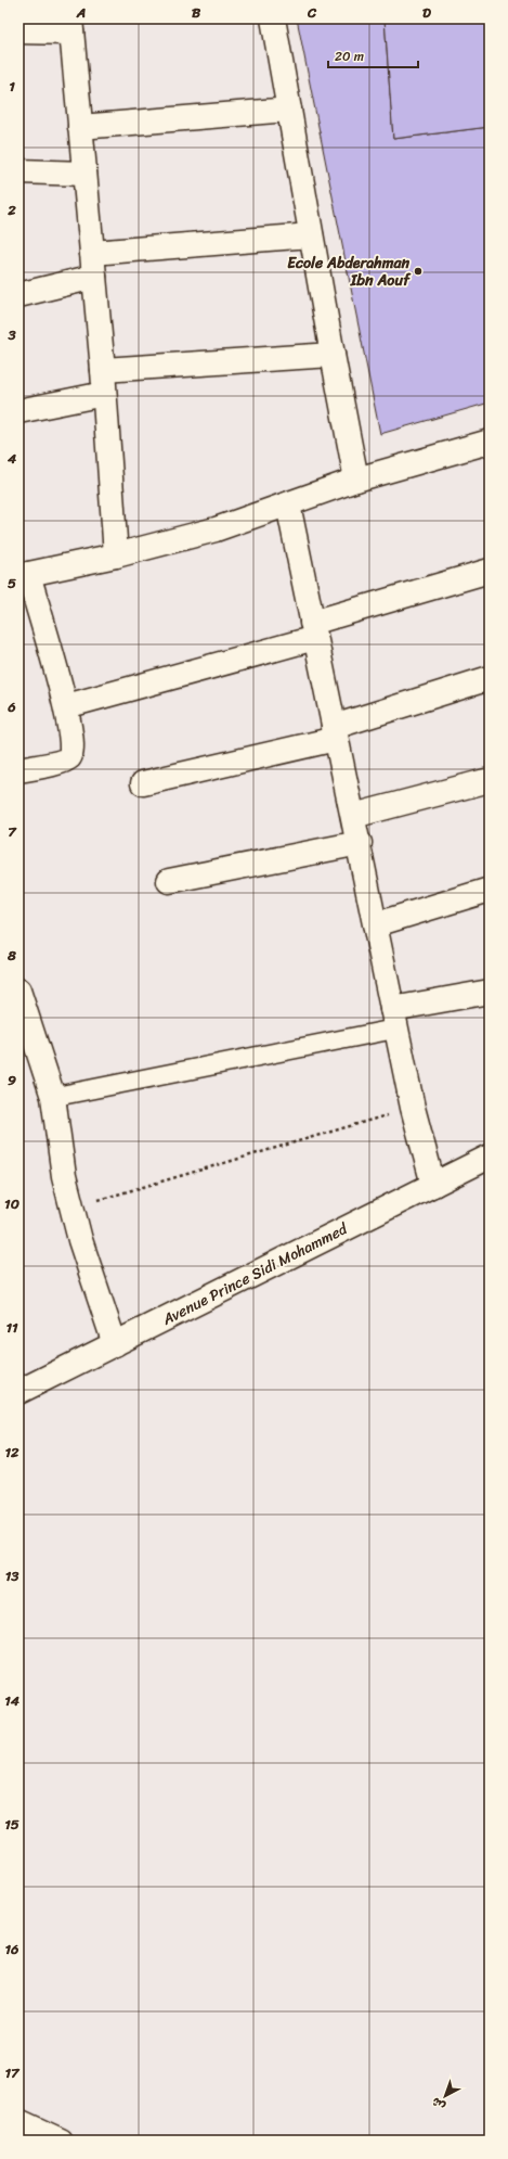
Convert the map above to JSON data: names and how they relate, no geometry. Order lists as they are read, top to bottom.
{
  "streets": {
    "street": ["Avenue Prince Sidi Mohammed"]
  },
  "places": ["Ecole Abderahman Ibn Aouf"],
  "scale_bar": "20 m",
  "north": "bottom left",
  "grid": {
    "columns": [
      "A",
      "B",
      "C",
      "D"
    ],
    "rows": [
      "1",
      "2",
      "3",
      "4",
      "5",
      "6",
      "7",
      "8",
      "9",
      "10",
      "11",
      "12",
      "13",
      "14",
      "15",
      "16",
      "17"
    ]
  }
}
